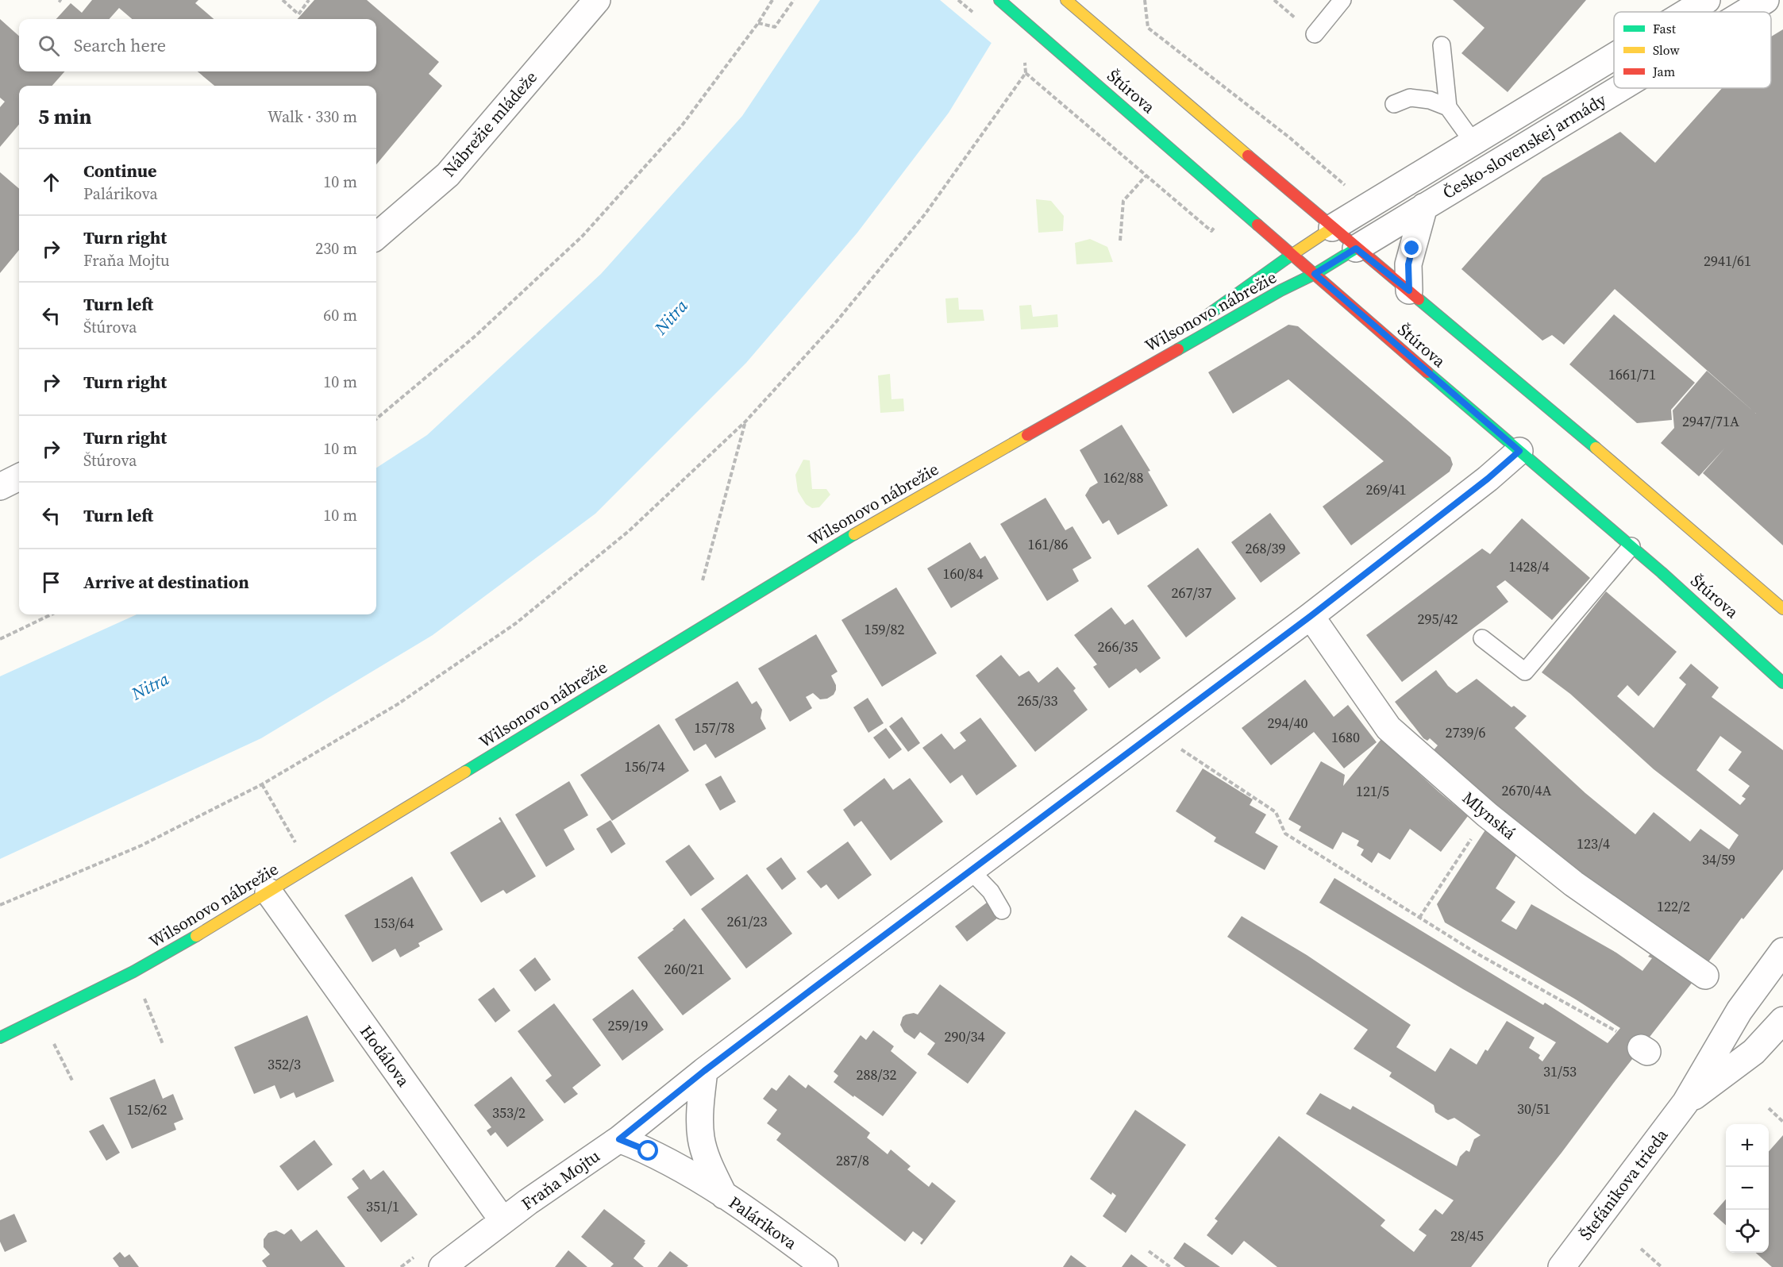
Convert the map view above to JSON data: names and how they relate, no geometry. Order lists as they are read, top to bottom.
{
  "streets": {
    "main road": ["Štúrova", "Wilsonovo nábrežie"],
    "street": [
      "Nábrežie mládeže",
      "Česko-slovenskej armády",
      "Mlynská",
      "Hodálova",
      "Fraňa Mojtu",
      "Štefánikova trieda",
      "Palárikova"
    ]
  },
  "crossings": [
    ["Štúrova", "Česko-slovenskej armády"],
    ["Štúrova", "Wilsonovo nábrežie"],
    ["Štúrova", "Fraňa Mojtu"],
    ["Česko-slovenskej armády", "Wilsonovo nábrežie"],
    ["Wilsonovo nábrežie", "Hodálova"],
    ["Mlynská", "Fraňa Mojtu"],
    ["Hodálova", "Fraňa Mojtu"],
    ["Fraňa Mojtu", "Palárikova"]
  ],
  "water": ["Nitra"],
  "house_numbers": [
    "2941/61",
    "1661/71",
    "2947/71A",
    "162/88",
    "269/41",
    "161/86",
    "268/39",
    "1428/4",
    "160/84",
    "267/37",
    "295/42",
    "159/82",
    "266/35",
    "265/33",
    "294/40",
    "157/78",
    "2739/6",
    "1680",
    "156/74",
    "2670/4A",
    "121/5",
    "123/4",
    "34/59",
    "122/2",
    "261/23",
    "153/64",
    "260/21",
    "259/19",
    "290/34",
    "352/3",
    "31/53",
    "288/32",
    "30/51",
    "152/62",
    "353/2",
    "287/8",
    "351/1",
    "28/45"
  ],
  "legend": ["Fast", "Slow", "Jam"],
  "page": {
    "search": "Search here",
    "heading": ["5 min", "Walk · 330 m"],
    "list": [
      ["Continue", "Palárikova", "10 m"],
      ["Turn right", "Fraňa Mojtu", "230 m"],
      ["Turn left", "Štúrova", "60 m"],
      ["Turn right", "10 m"],
      ["Turn right", "Štúrova", "10 m"],
      ["Turn left", "10 m"],
      "Arrive at destination"
    ],
    "map_buttons": ["+", "−"]
  }
}
